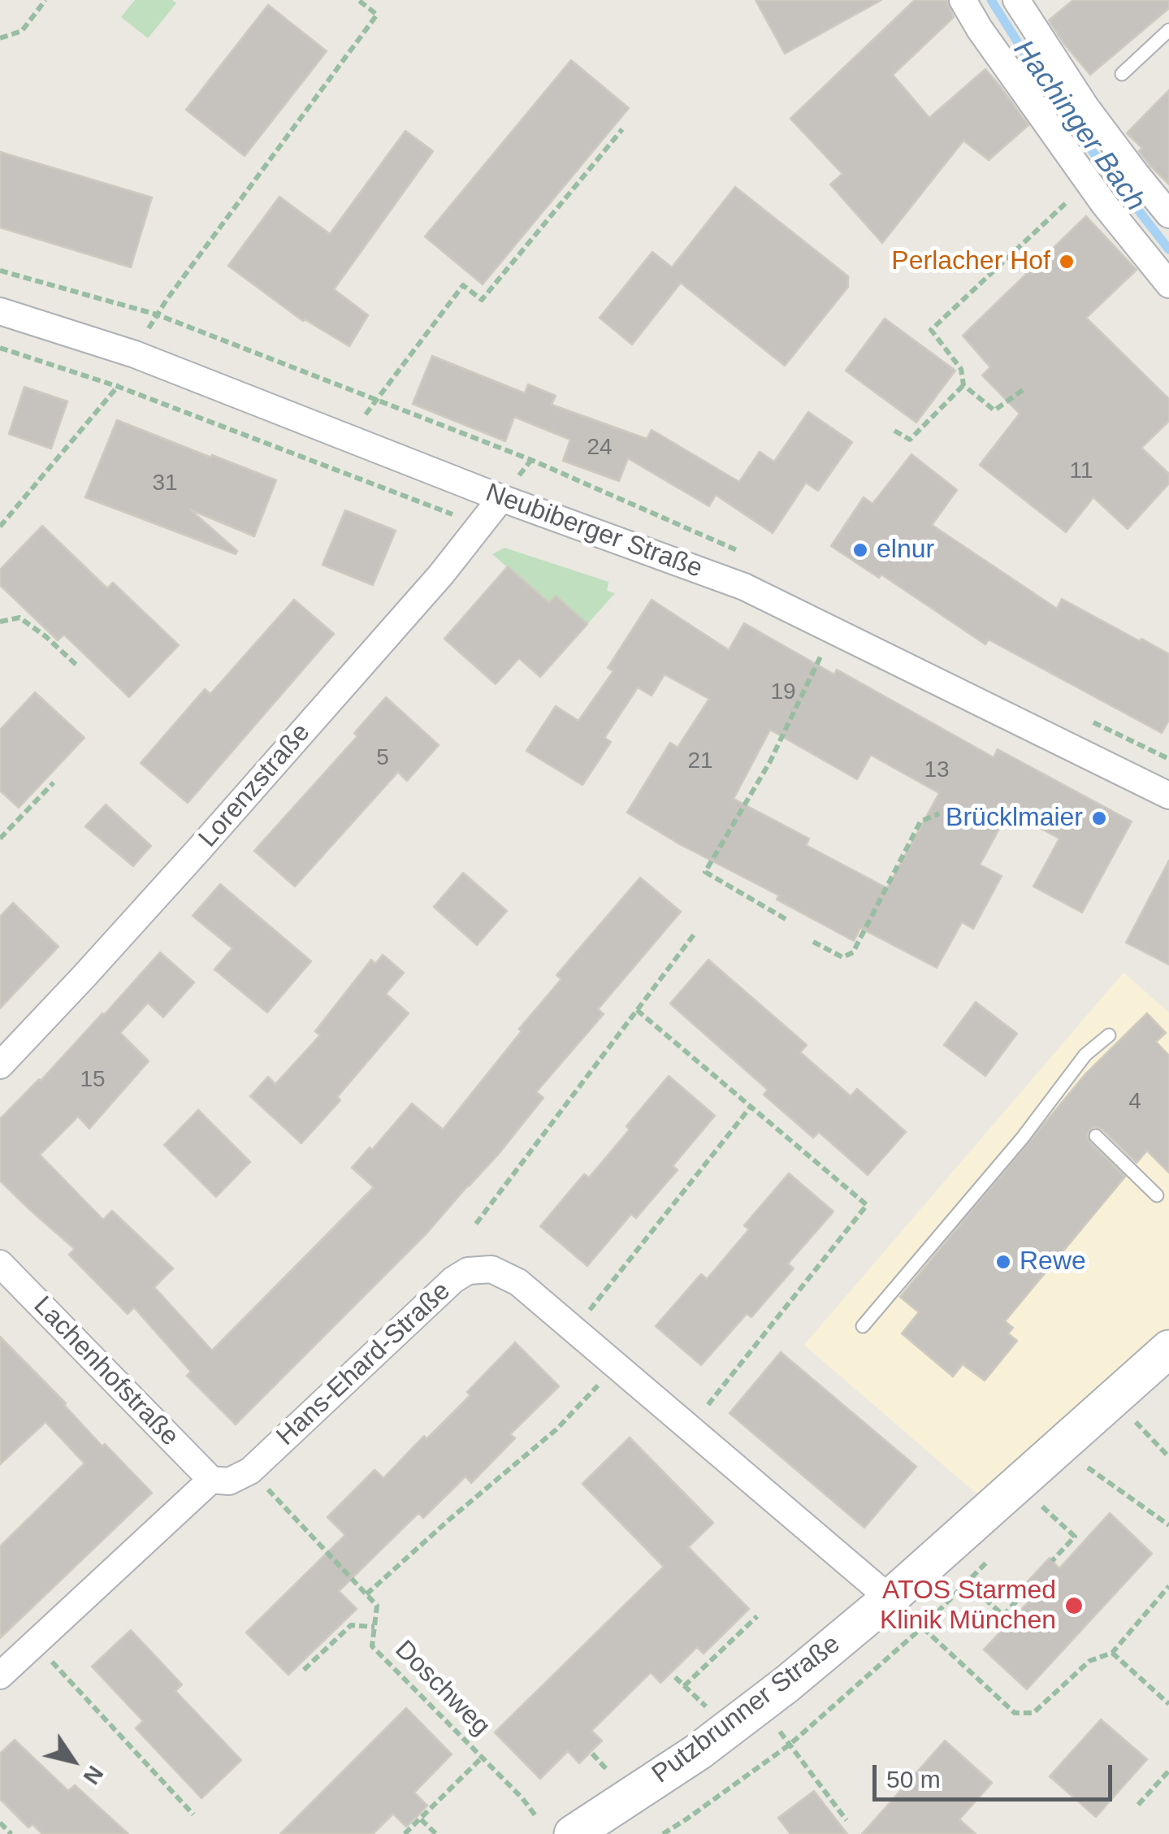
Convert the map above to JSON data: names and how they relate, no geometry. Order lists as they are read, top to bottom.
{
  "streets": {
    "main road": ["Putzbrunner Straße"],
    "street": [
      "Neubiberger Straße",
      "Lorenzstraße",
      "Hans-Ehard-Straße",
      "Lachenhofstraße"
    ],
    "path": ["Doschweg"]
  },
  "crossings": [
    ["Neubiberger Straße", "Lorenzstraße"],
    ["Hans-Ehard-Straße", "Lachenhofstraße"],
    ["Hans-Ehard-Straße", "Doschweg"],
    ["Hans-Ehard-Straße", "Putzbrunner Straße"]
  ],
  "water": ["Hachinger Bach"],
  "places": [
    "Perlacher Hof",
    "elnur",
    "Brücklmaier",
    "Rewe",
    "ATOS Starmed Klinik München"
  ],
  "house_numbers": [
    "24",
    "11",
    "31",
    "19",
    "5",
    "21",
    "13",
    "15",
    "4"
  ],
  "scale_bar": "50 m",
  "north": "bottom right"
}
